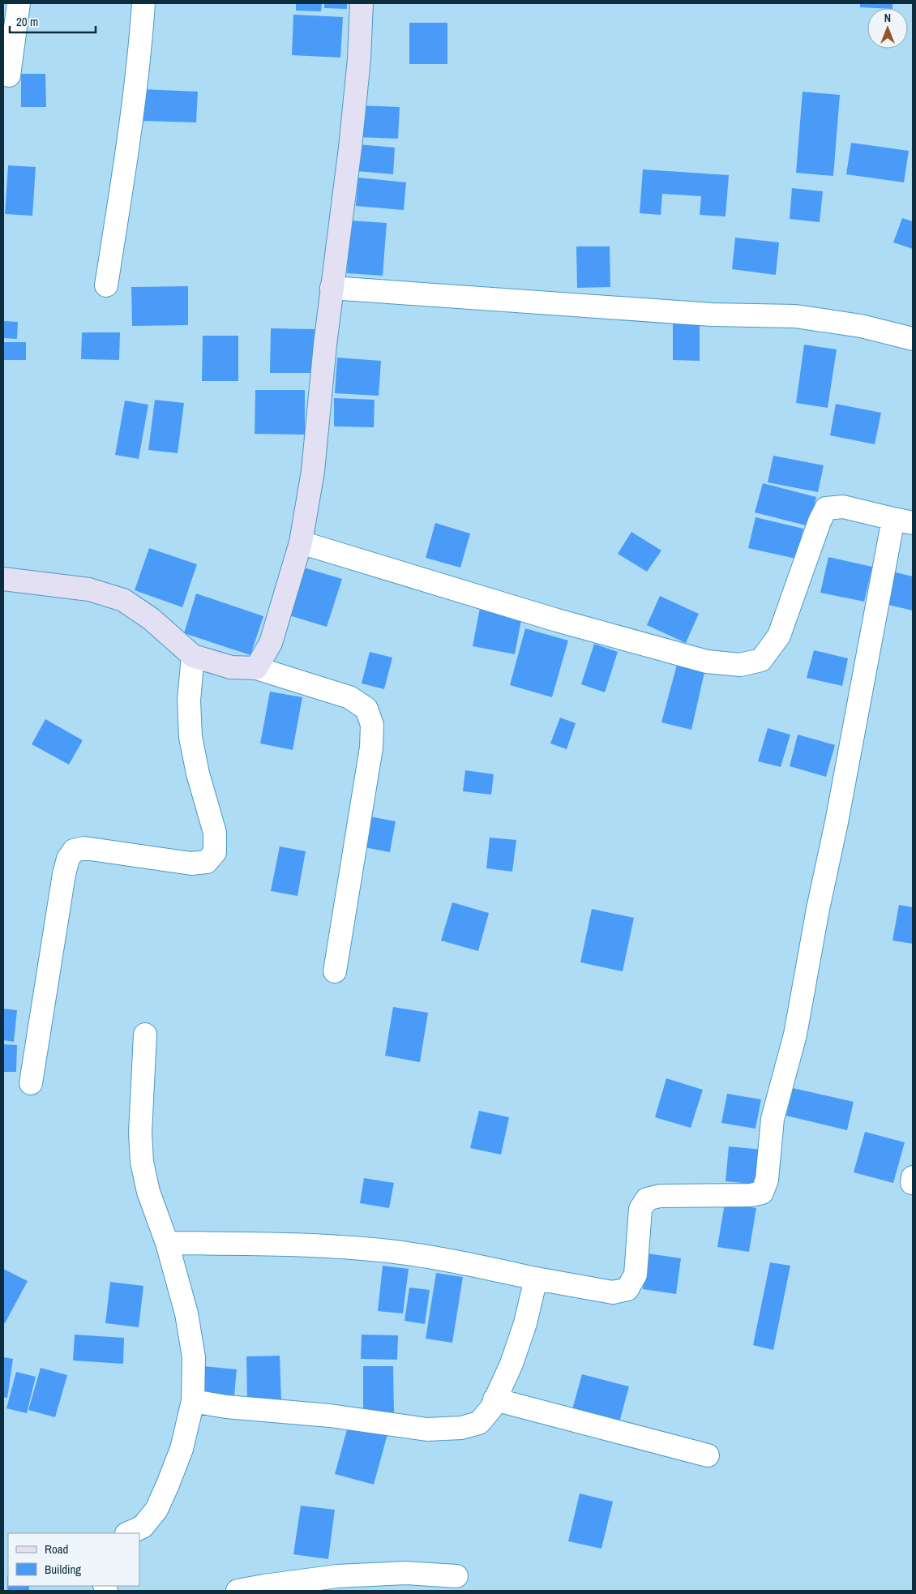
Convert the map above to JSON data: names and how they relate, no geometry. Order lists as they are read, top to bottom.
{
  "legend": ["Road", "Building"],
  "scale_bar": "20 m",
  "north": "top"
}
